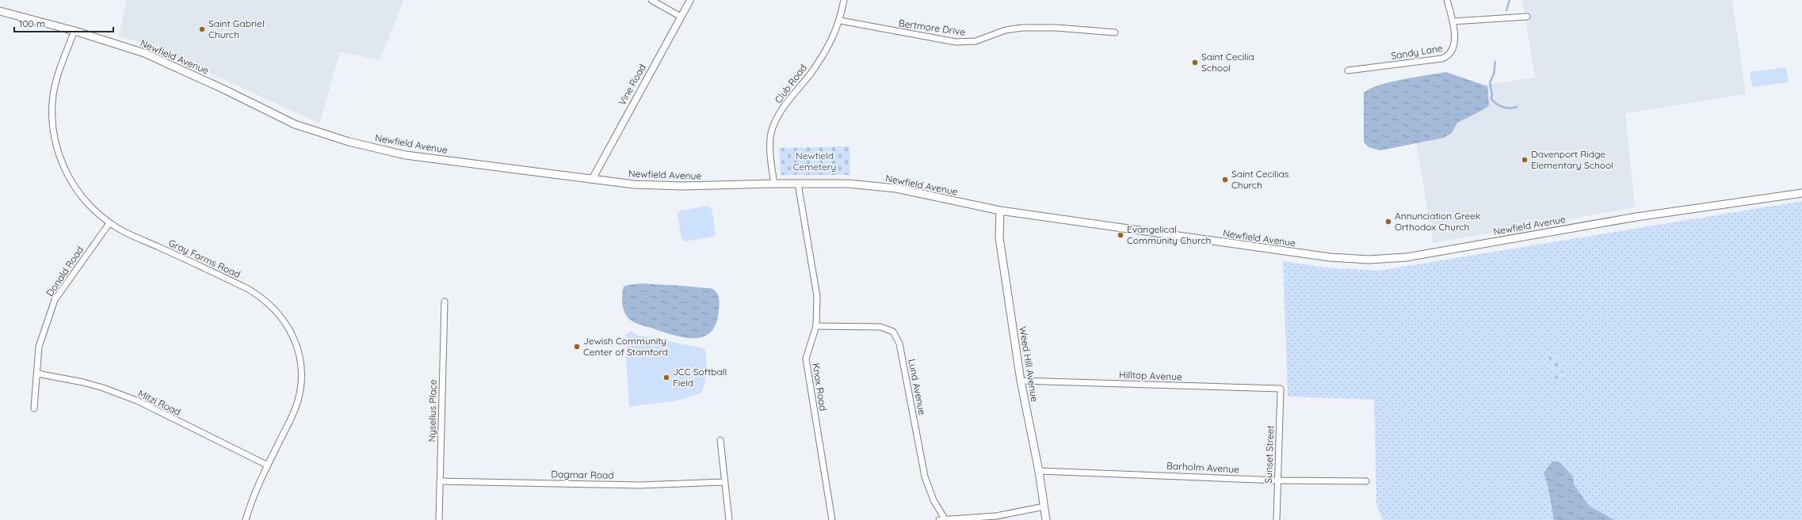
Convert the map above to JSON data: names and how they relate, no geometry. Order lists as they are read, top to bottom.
{
  "streets": {
    "main road": ["Newfield Avenue", "Weed Hill Avenue"],
    "street": [
      "Bertmore Drive",
      "Sandy Lane",
      "Club Road",
      "Vine Road",
      "Gray Farms Road",
      "Donald Road",
      "Hilltop Avenue",
      "Knox Road",
      "Lund Avenue",
      "Mitzi Road",
      "Nyselius Place",
      "Sunset Street",
      "Barholm Avenue",
      "Dagmar Road"
    ]
  },
  "crossings": [
    ["Bertmore Drive", "Club Road"],
    ["Newfield Avenue", "Club Road"],
    ["Newfield Avenue", "Vine Road"],
    ["Newfield Avenue", "Gray Farms Road"],
    ["Newfield Avenue", "Weed Hill Avenue"],
    ["Newfield Avenue", "Knox Road"],
    ["Gray Farms Road", "Donald Road"],
    ["Gray Farms Road", "Mitzi Road"],
    ["Donald Road", "Mitzi Road"],
    ["Weed Hill Avenue", "Hilltop Avenue"],
    ["Weed Hill Avenue", "Barholm Avenue"],
    ["Hilltop Avenue", "Sunset Street"],
    ["Knox Road", "Lund Avenue"],
    ["Nyselius Place", "Dagmar Road"],
    ["Sunset Street", "Barholm Avenue"]
  ],
  "parks": ["Newfield Cemetery"],
  "places": [
    "Saint Gabriel Church",
    "Saint Cecilia School",
    "Davenport Ridge Elementary School",
    "Saint Cecilias Church",
    "Annunciation Greek Orthodox Church",
    "Evangelical Community Church",
    "Jewish Community Center of Stamford",
    "JCC Softball Field"
  ],
  "scale_bar": "100 m"
}
